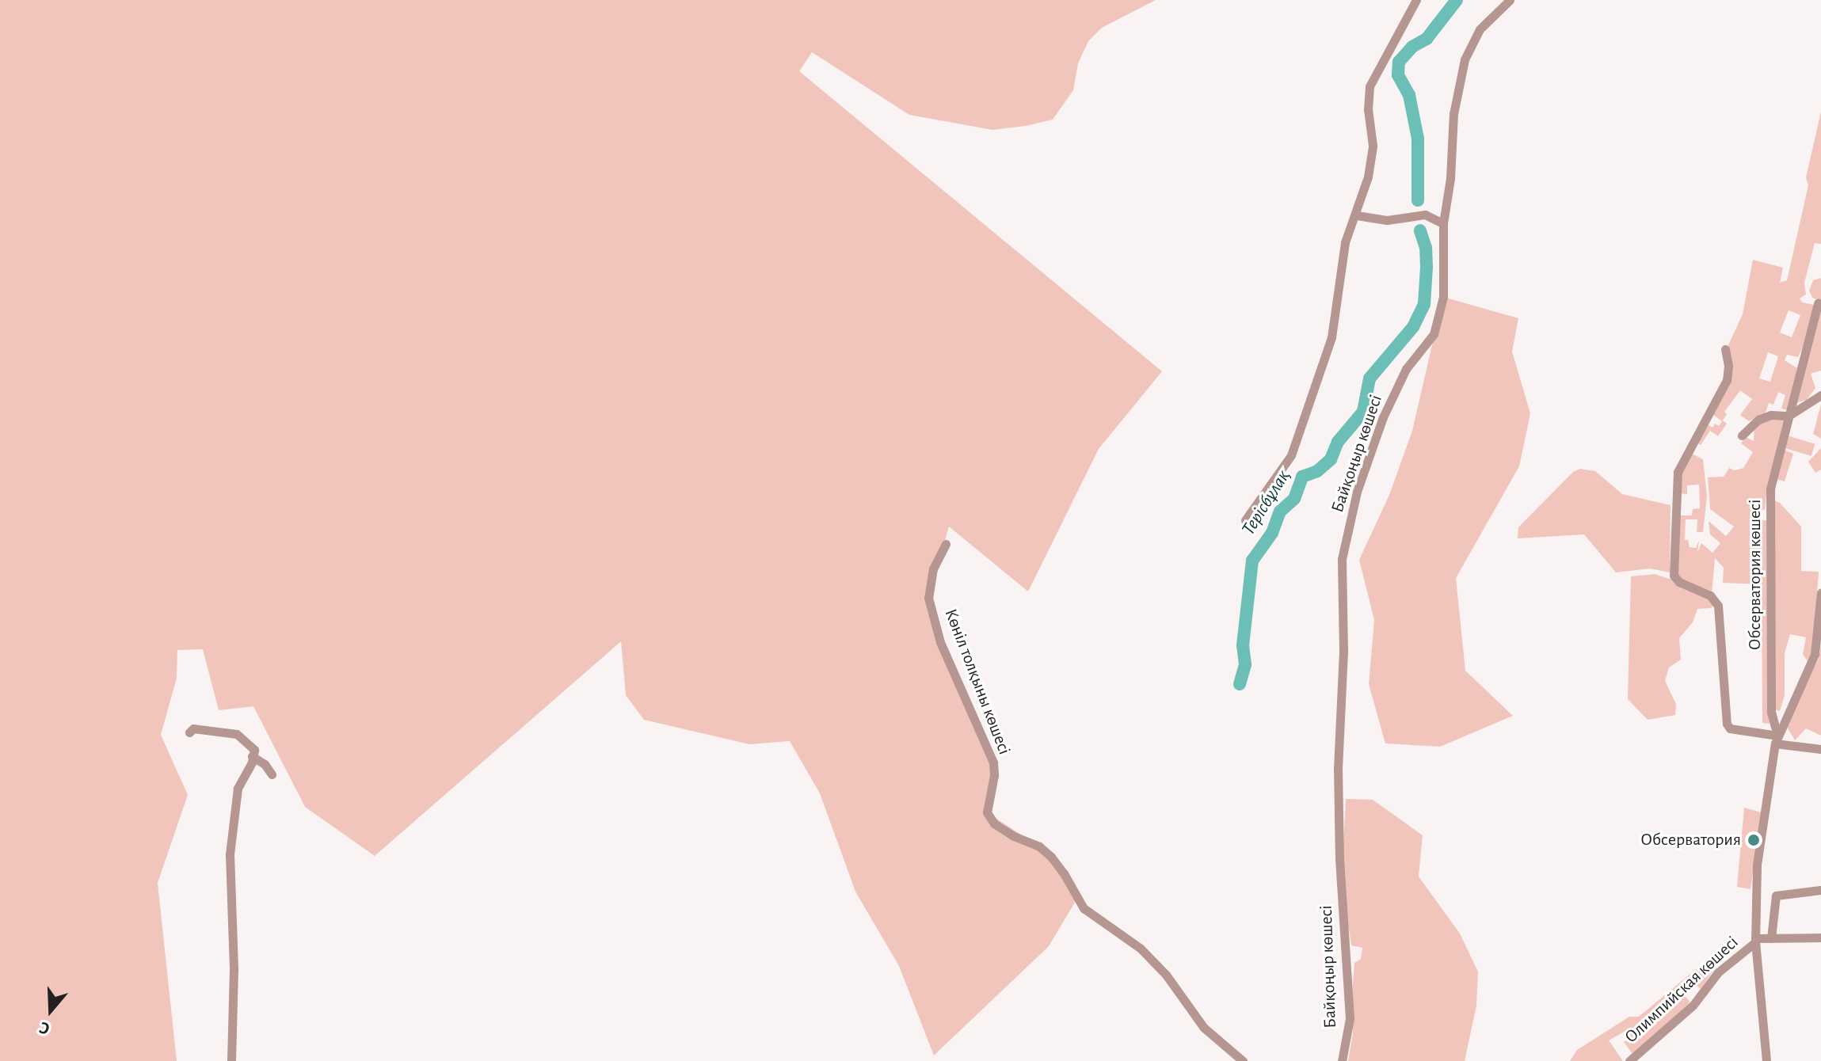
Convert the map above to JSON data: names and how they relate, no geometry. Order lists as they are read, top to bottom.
{
  "streets": {
    "street": [
      "Байқоңыр көшесі",
      "Обсерватория көшесі",
      "Көніл толқыны көшесі",
      "Олимпийская көшесі"
    ]
  },
  "crossings": [
    ["Обсерватория көшесі", "Олимпийская көшесі"]
  ],
  "water": ["Терісбұлақ"],
  "places": ["Обсерватория"],
  "north": "bottom"
}
